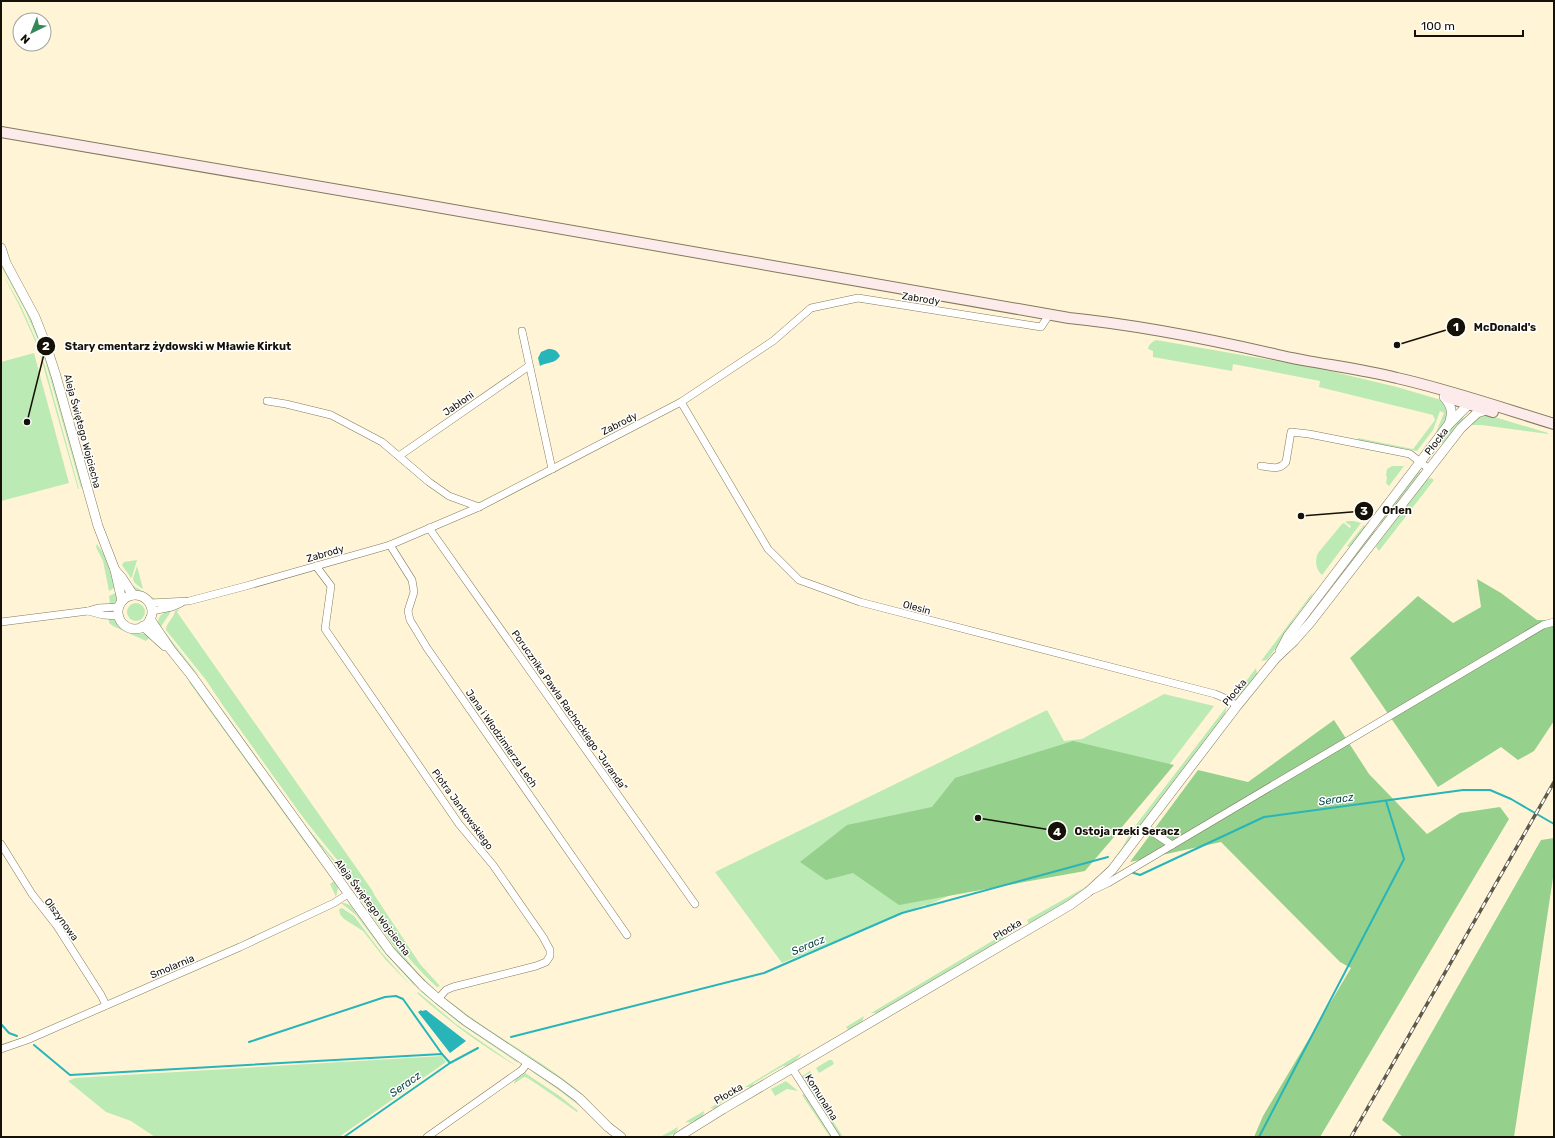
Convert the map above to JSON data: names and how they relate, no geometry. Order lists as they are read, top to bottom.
{
  "streets": {
    "street": [
      "Zabrody",
      "Jabłoni",
      "Aleja Świętego Wojciecha",
      "Płocka",
      "Olesin",
      "Porucznika Pawła Rachockiego \"Juranda\"",
      "Jana i Włodzimierza Lech",
      "Piotra Jankowskiego",
      "Olszynowa",
      "Smolarnia",
      "Komunalna"
    ]
  },
  "crossings": [
    ["Zabrody", "Aleja Świętego Wojciecha"],
    ["Zabrody", "Olesin"],
    ["Zabrody", "Porucznika Pawła Rachockiego \"Juranda\""],
    ["Zabrody", "Jana i Włodzimierza Lech"],
    ["Zabrody", "Piotra Jankowskiego"],
    ["Aleja Świętego Wojciecha", "Piotra Jankowskiego"],
    ["Aleja Świętego Wojciecha", "Smolarnia"],
    ["Płocka", "Olesin"],
    ["Płocka", "Komunalna"],
    ["Olszynowa", "Smolarnia"]
  ],
  "water": ["Seracz"],
  "places": [
    "McDonald's",
    "Stary cmentarz żydowski w Mławie Kirkut",
    "Orlen",
    "Ostoja rzeki Seracz"
  ],
  "scale_bar": "100 m",
  "north": "bottom left"
}
